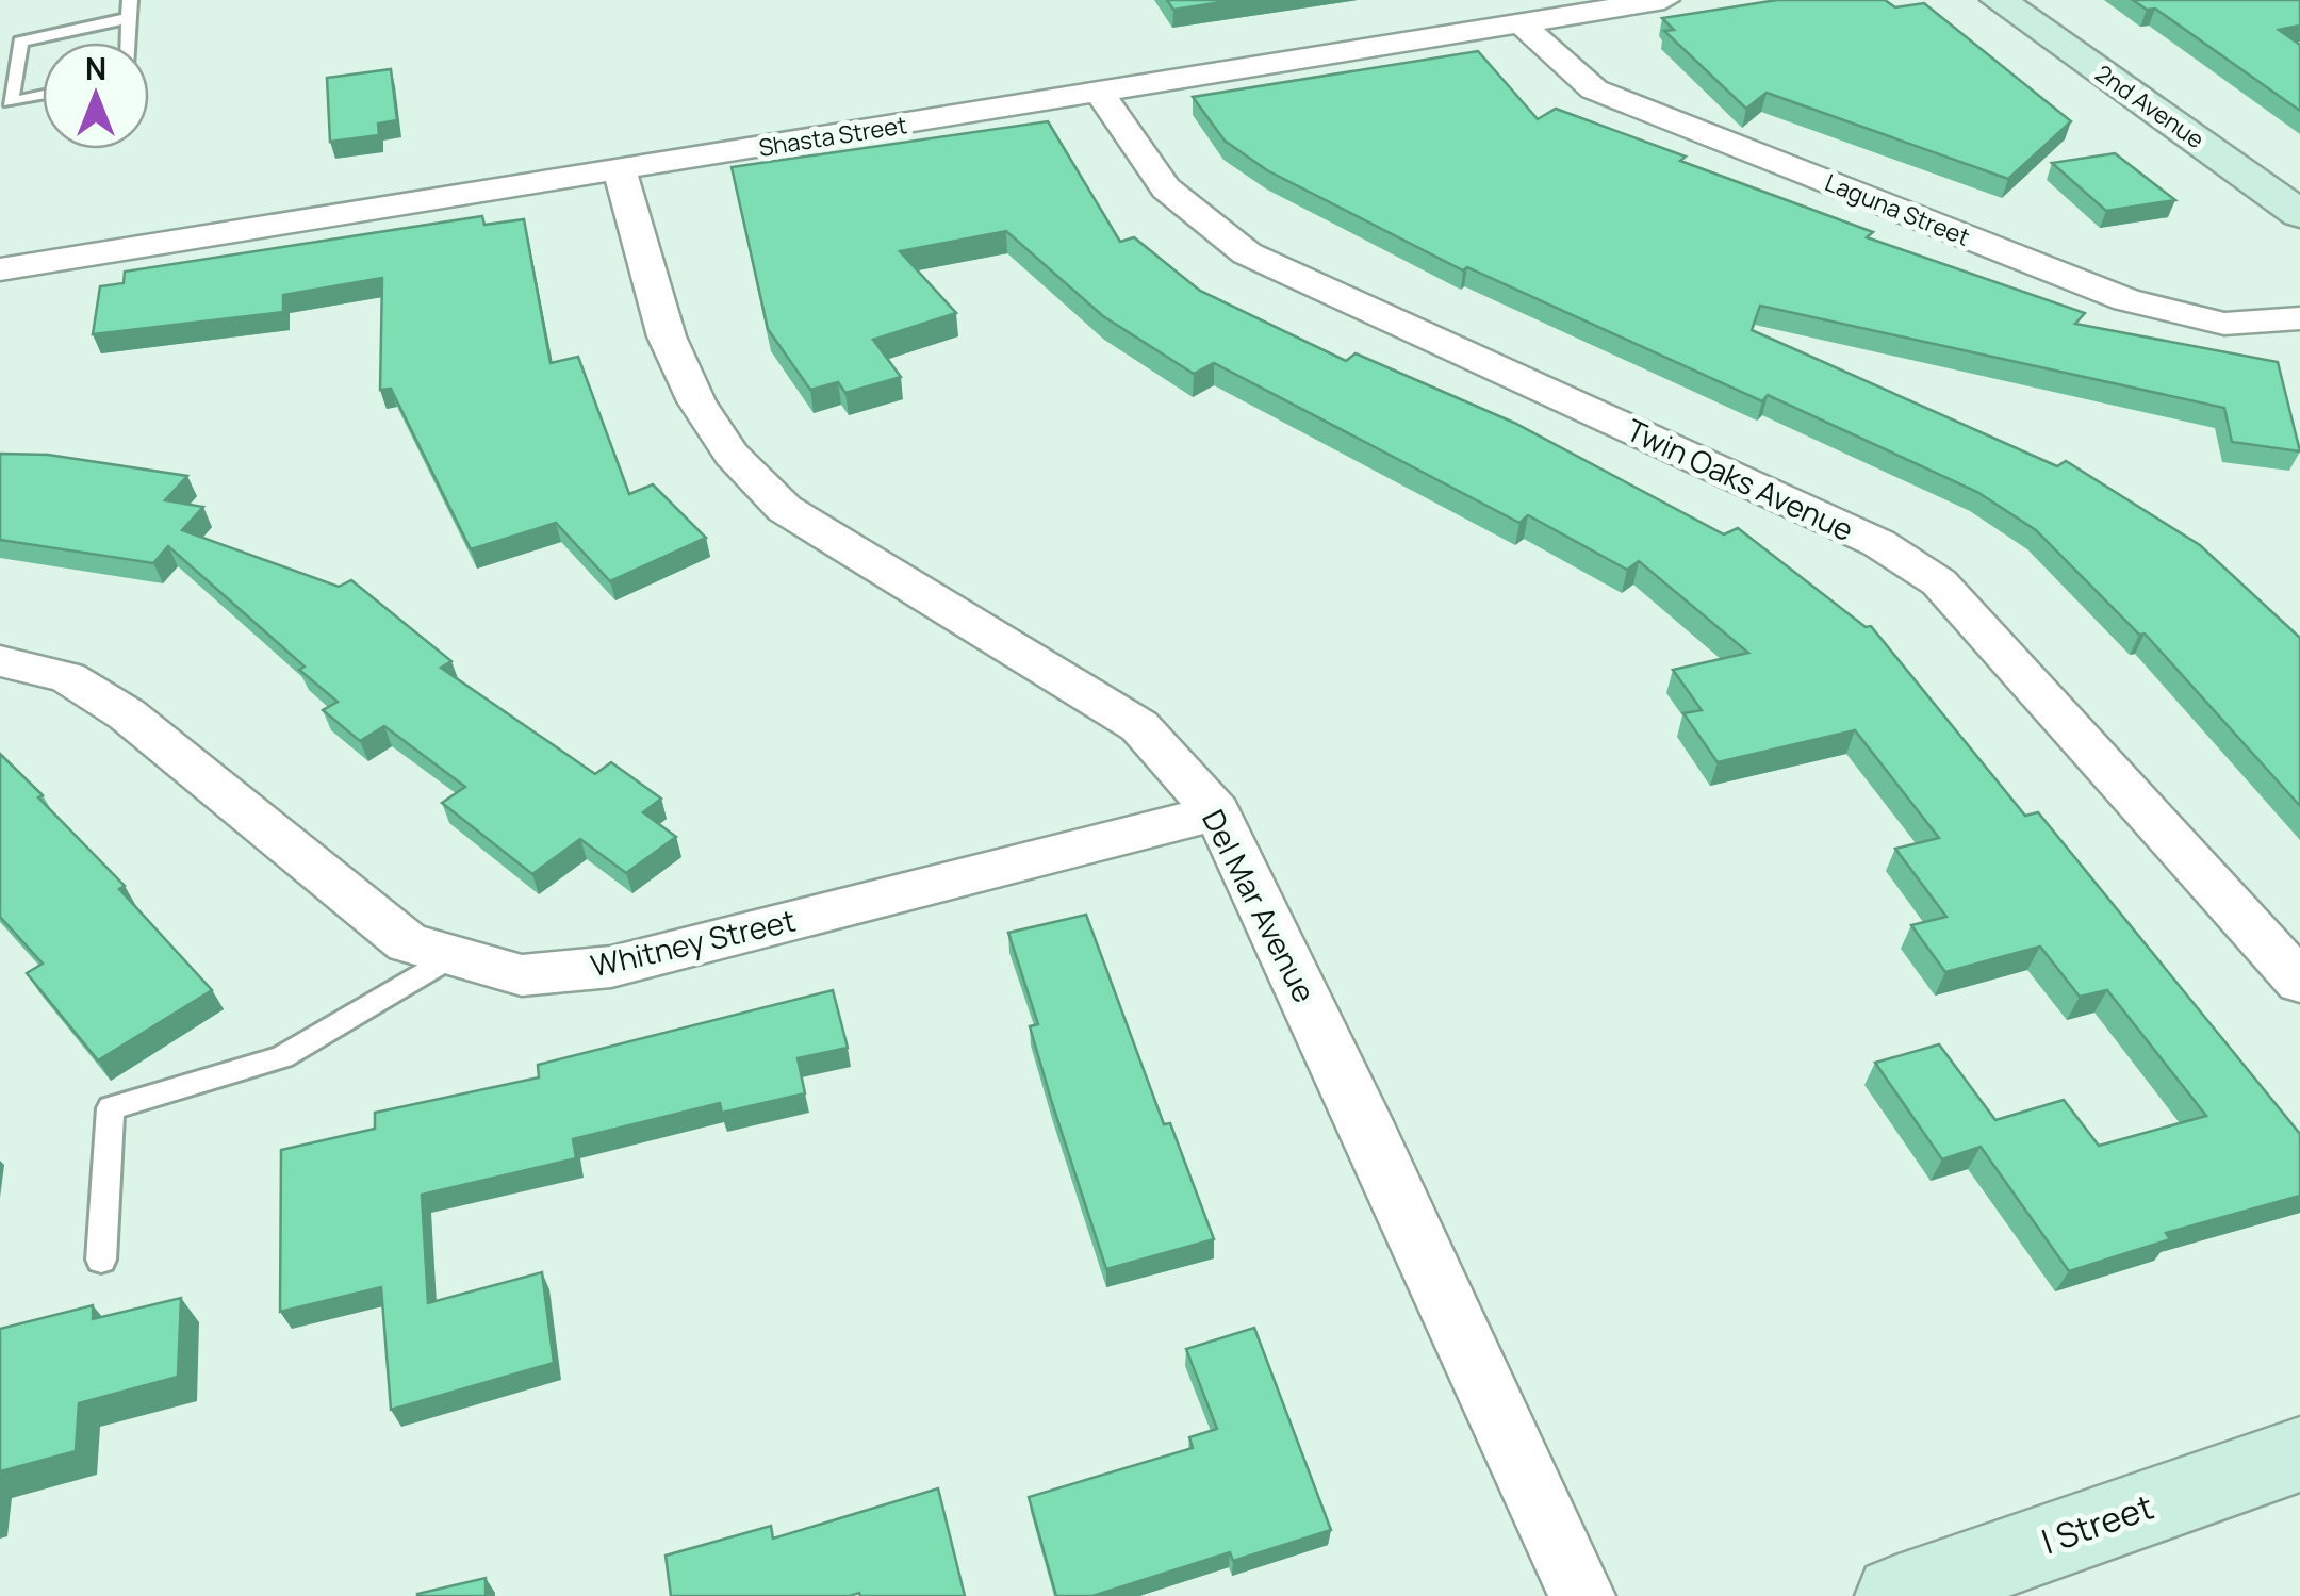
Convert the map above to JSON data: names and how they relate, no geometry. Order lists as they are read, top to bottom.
{
  "streets": {
    "street": [
      "2nd Avenue",
      "Shasta Street",
      "Laguna Street",
      "Twin Oaks Avenue",
      "Del Mar Avenue",
      "Whitney Street",
      "I Street"
    ]
  },
  "crossings": [
    ["Shasta Street", "Laguna Street"],
    ["Shasta Street", "Twin Oaks Avenue"],
    ["Shasta Street", "Del Mar Avenue"],
    ["Del Mar Avenue", "Whitney Street"]
  ],
  "north": "top"
}
